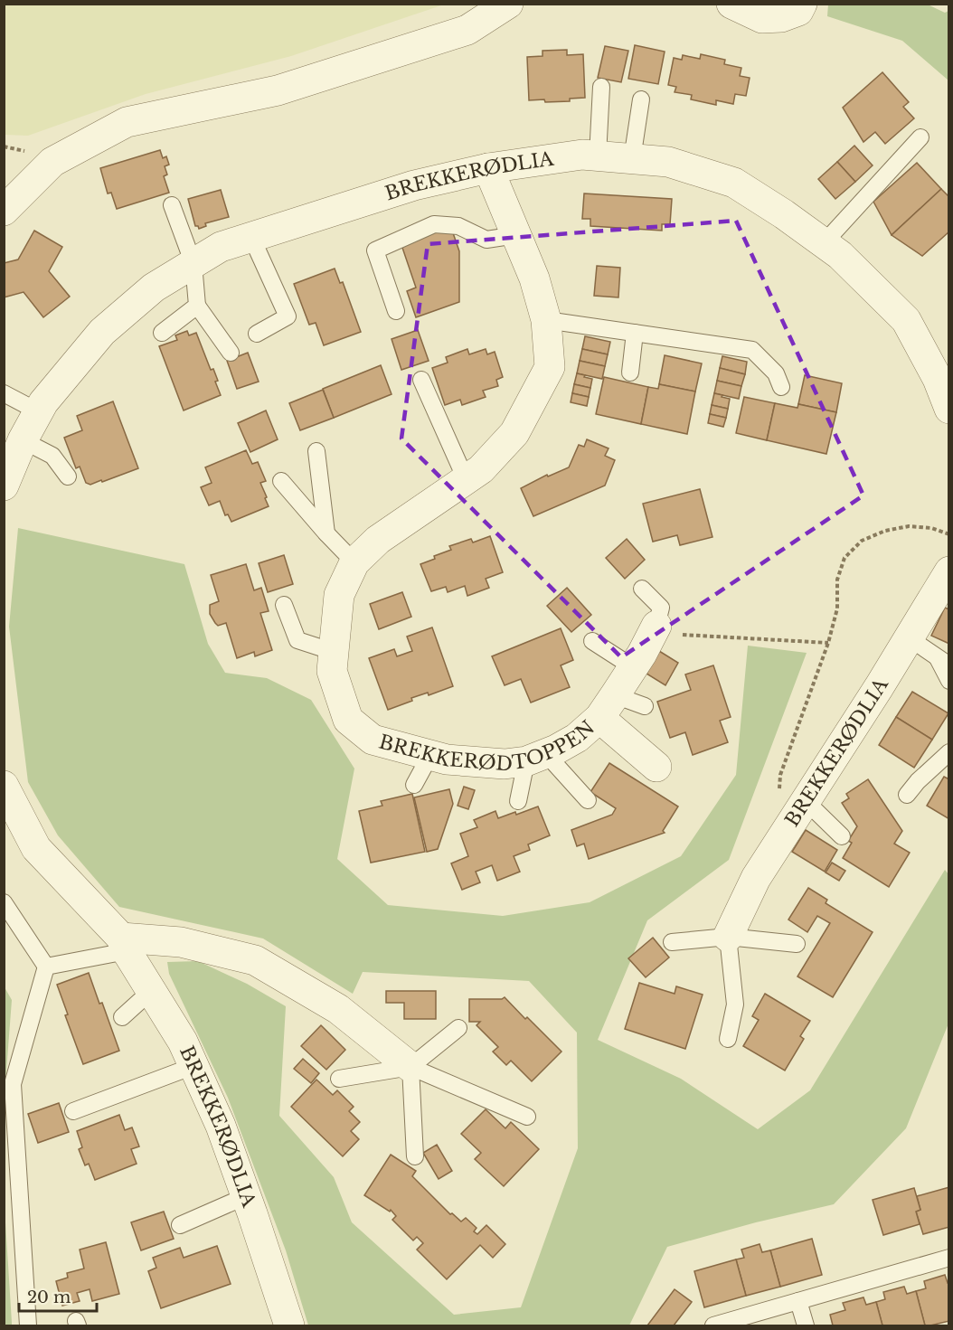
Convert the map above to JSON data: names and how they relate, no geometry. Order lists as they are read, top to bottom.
{
  "streets": {
    "street": ["BREKKERØDLIA", "BREKKERØDTOPPEN"]
  },
  "crossings": [
    ["BREKKERØDLIA", "BREKKERØDTOPPEN"]
  ],
  "scale_bar": "20 m"
}
